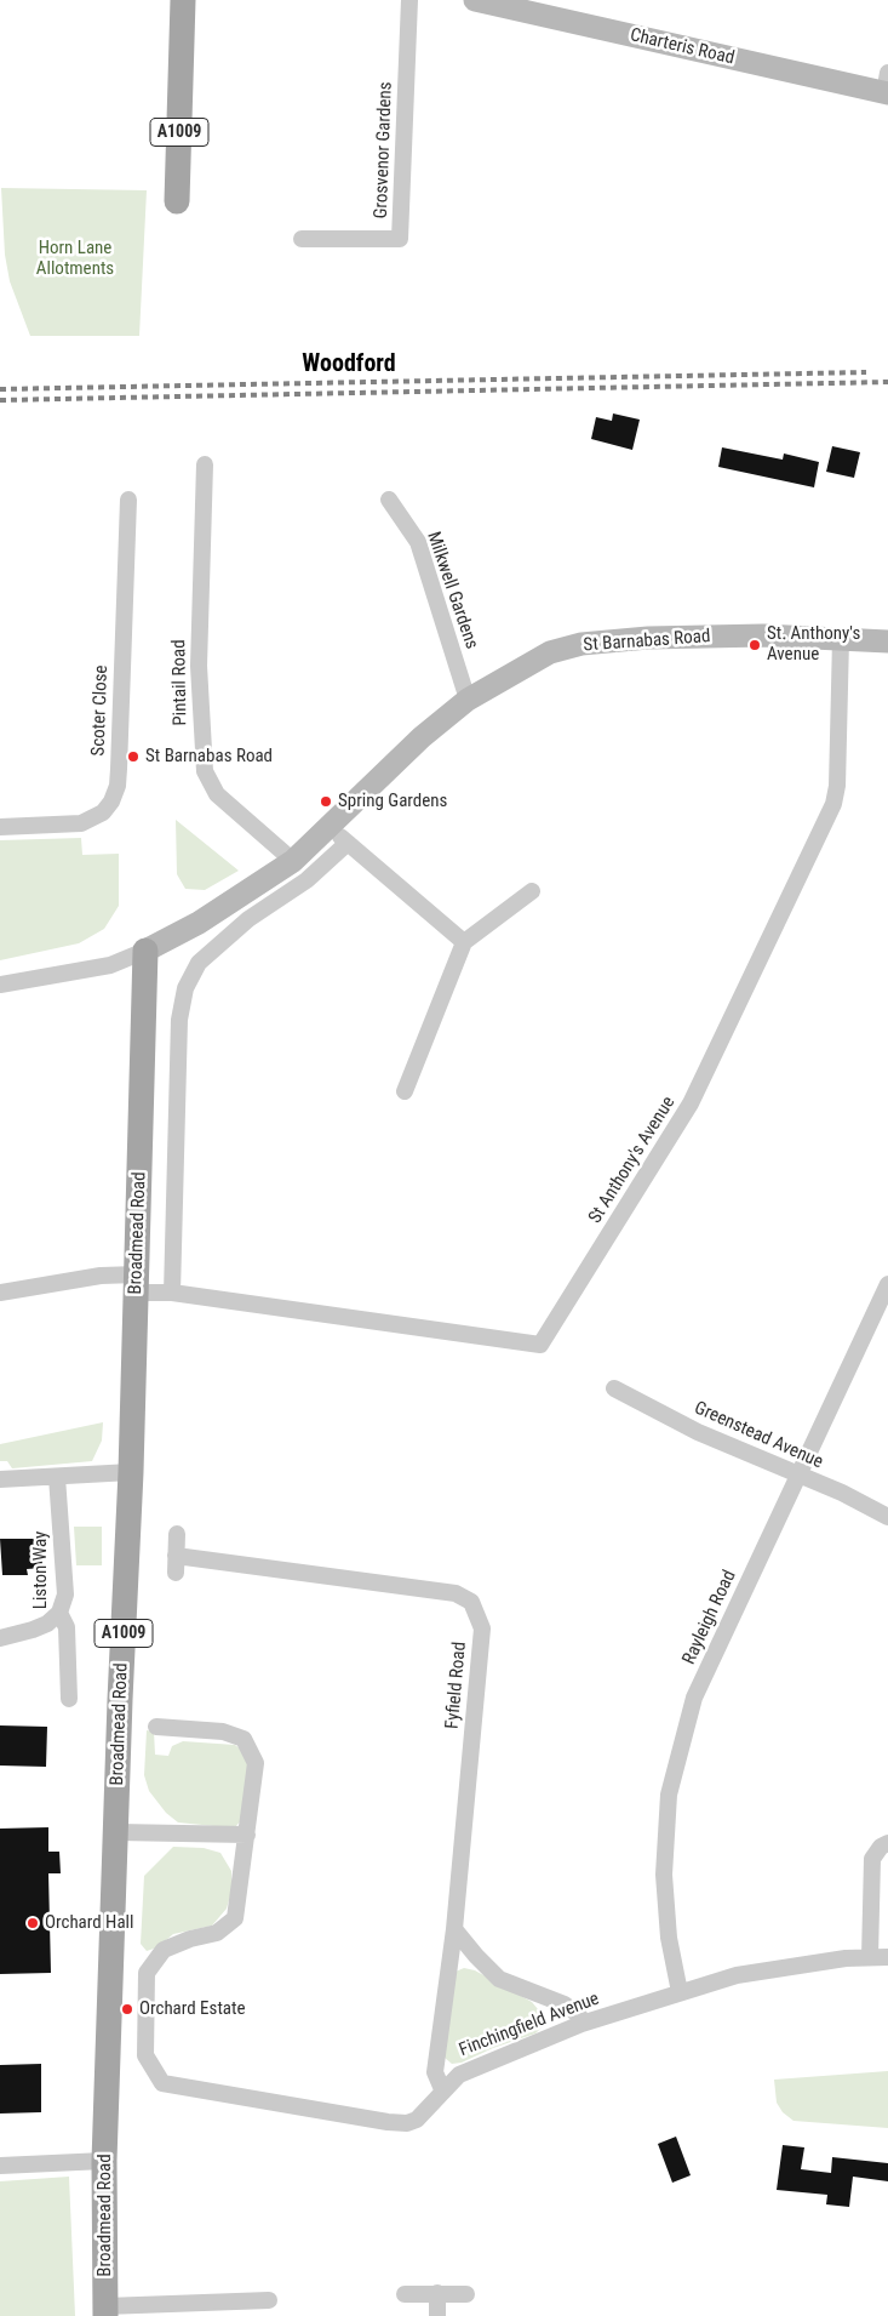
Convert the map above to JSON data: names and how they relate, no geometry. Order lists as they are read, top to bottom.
{
  "streets": {
    "main road": ["A1009", "Broadmead Road"],
    "street": [
      "Charteris Road",
      "Grosvenor Gardens",
      "Milkwell Gardens",
      "St Barnabas Road",
      "Pintail Road",
      "Scoter Close",
      "St Anthony's Avenue",
      "Greenstead Avenue",
      "Liston Way",
      "Rayleigh Road",
      "Fyfield Road",
      "Finchingfield Avenue"
    ]
  },
  "crossings": [
    ["Milkwell Gardens", "St Barnabas Road"],
    ["St Barnabas Road", "Pintail Road"],
    ["St Barnabas Road", "St Anthony's Avenue"],
    ["St Barnabas Road", "Broadmead Road"],
    ["St Anthony's Avenue", "Broadmead Road"],
    ["Greenstead Avenue", "Rayleigh Road"],
    ["Rayleigh Road", "Finchingfield Avenue"],
    ["Fyfield Road", "Finchingfield Avenue"]
  ],
  "districts": ["Woodford"],
  "parks": ["Horn Lane Allotments"],
  "places": [
    "St. Anthony's Avenue",
    "St Barnabas Road",
    "Spring Gardens",
    "Orchard Hall",
    "Orchard Estate"
  ]
}
